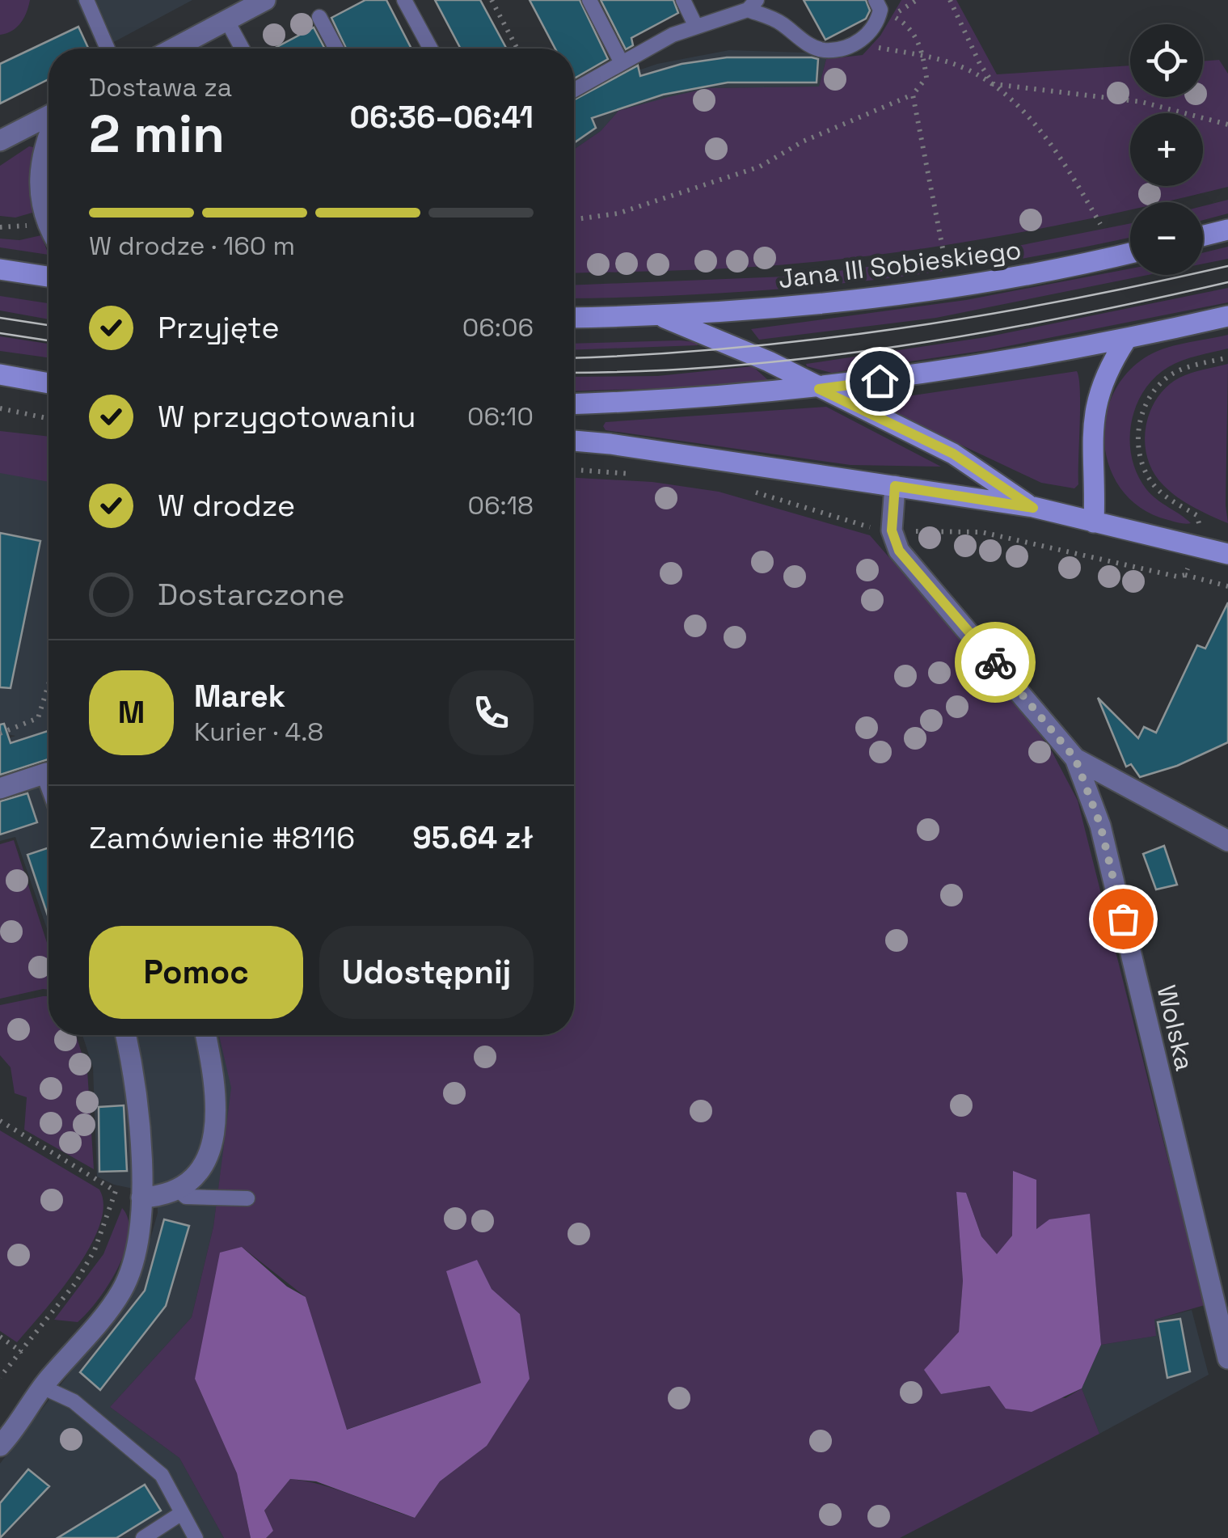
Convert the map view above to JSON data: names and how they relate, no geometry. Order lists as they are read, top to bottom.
{
  "streets": {
    "main road": ["Jana III Sobieskiego"],
    "street": ["Wolska"]
  },
  "page": {
    "map_buttons": ["+", "−"],
    "heading": ["2 min", "Dostawa za", "06:36–06:41"],
    "panel": [
      "Marek",
      "Kurier · 4.8",
      "Zamówienie #8116",
      "95.64 zł"
    ],
    "bar": "W drodze · 160 m",
    "list": [
      ["Przyjęte", "06:06"],
      ["W przygotowaniu", "06:10"],
      ["W drodze", "06:18"],
      "Dostarczone"
    ],
    "round": "M",
    "buttons": ["Pomoc", "Udostępnij"]
  }
}
